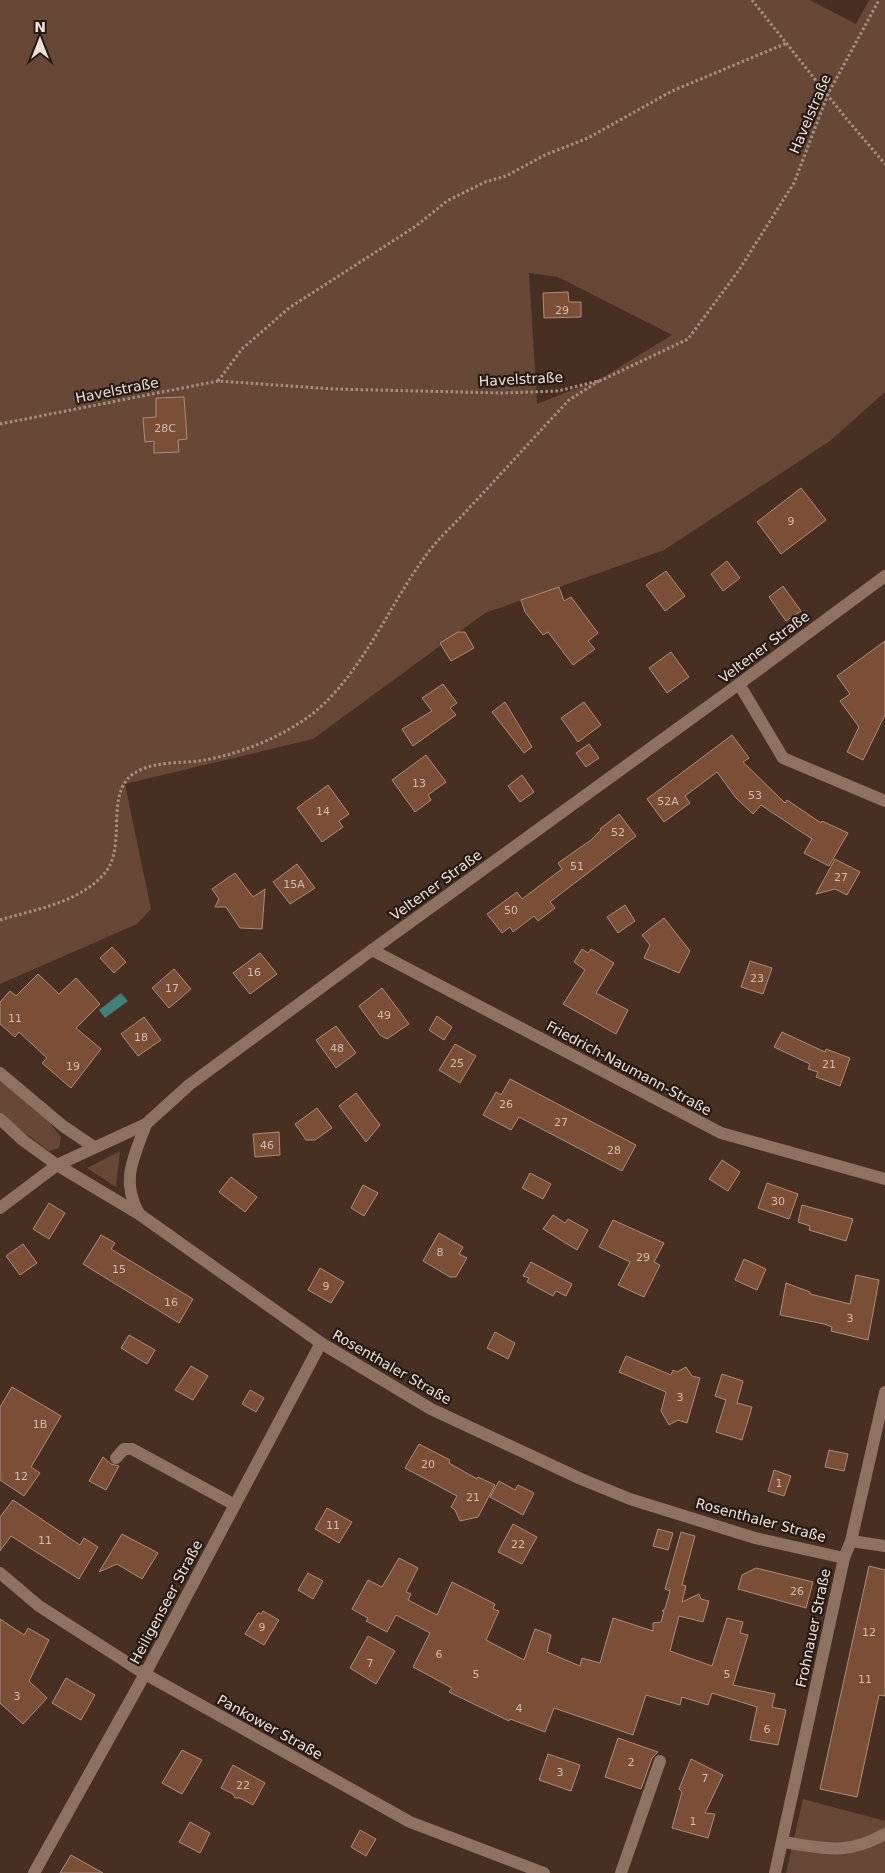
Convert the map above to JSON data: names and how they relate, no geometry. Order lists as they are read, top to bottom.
{
  "streets": {
    "street": [
      "Veltener Straße",
      "Friedrich-Naumann-Straße",
      "Rosenthaler Straße",
      "Heiligenseer Straße",
      "Frohnauer Straße",
      "Pankower Straße"
    ],
    "path": ["Havelstraße"]
  },
  "crossings": [
    ["Veltener Straße", "Friedrich-Naumann-Straße"],
    ["Veltener Straße", "Rosenthaler Straße"],
    ["Rosenthaler Straße", "Heiligenseer Straße"],
    ["Rosenthaler Straße", "Frohnauer Straße"],
    ["Heiligenseer Straße", "Pankower Straße"]
  ],
  "house_numbers": [
    "29",
    "28C",
    "9",
    "13",
    "53",
    "52A",
    "14",
    "52",
    "51",
    "27",
    "15A",
    "50",
    "16",
    "23",
    "17",
    "49",
    "11",
    "18",
    "48",
    "25",
    "21",
    "19",
    "26",
    "27",
    "46",
    "28",
    "30",
    "8",
    "29",
    "15",
    "9",
    "16",
    "3",
    "3",
    "1B",
    "20",
    "12",
    "1",
    "21",
    "11",
    "11",
    "22",
    "26",
    "9",
    "12",
    "6",
    "7",
    "5",
    "5",
    "11",
    "3",
    "4",
    "6",
    "2",
    "3",
    "7",
    "22",
    "1"
  ],
  "north": "top"
}
